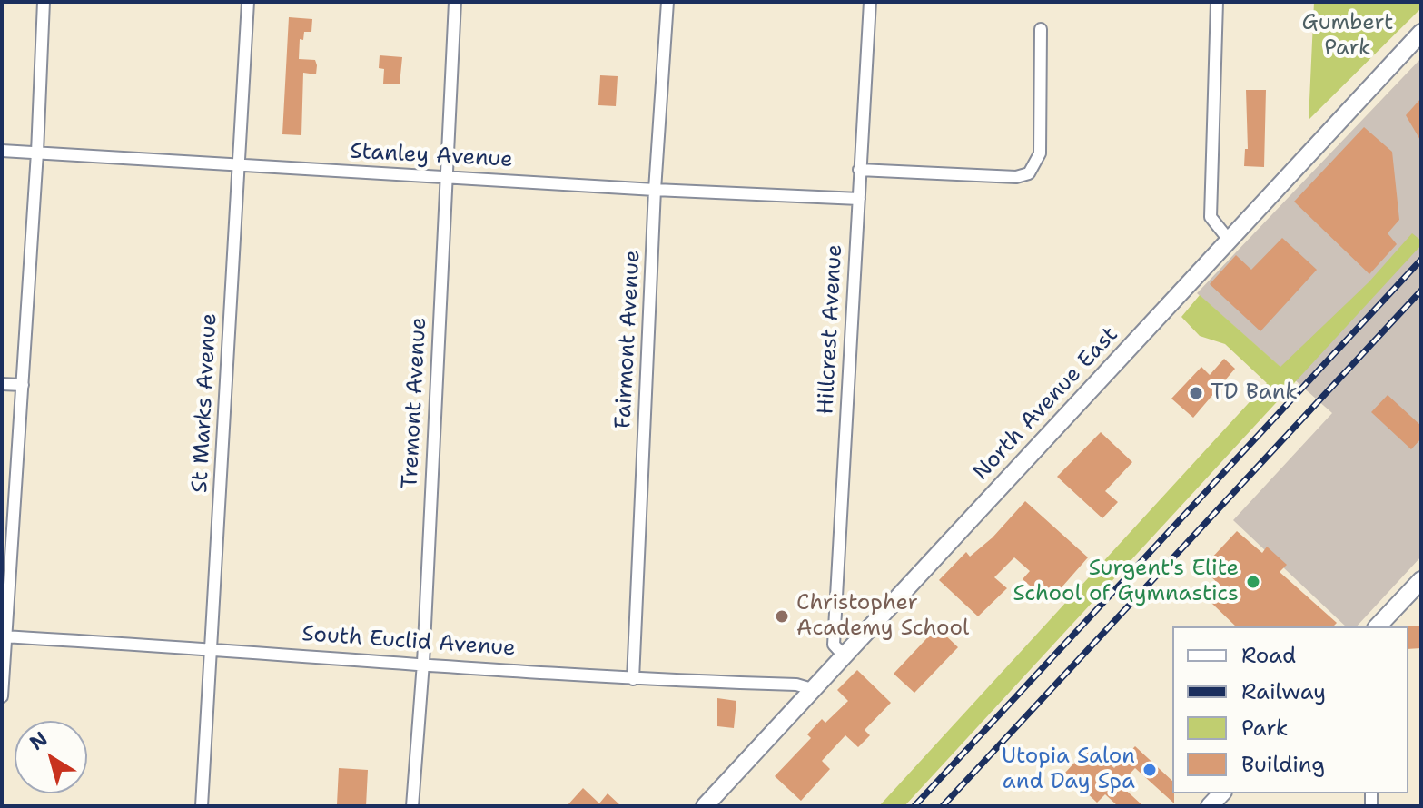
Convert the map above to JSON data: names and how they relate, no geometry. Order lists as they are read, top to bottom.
{
  "streets": {
    "main road": ["North Avenue East"],
    "street": [
      "Stanley Avenue",
      "Hillcrest Avenue",
      "Fairmont Avenue",
      "St Marks Avenue",
      "Tremont Avenue",
      "South Euclid Avenue"
    ]
  },
  "crossings": [
    ["Stanley Avenue", "Hillcrest Avenue"],
    ["Stanley Avenue", "Fairmont Avenue"],
    ["Stanley Avenue", "St Marks Avenue"],
    ["Stanley Avenue", "Tremont Avenue"],
    ["Hillcrest Avenue", "North Avenue East"],
    ["Fairmont Avenue", "South Euclid Avenue"],
    ["St Marks Avenue", "South Euclid Avenue"],
    ["Tremont Avenue", "South Euclid Avenue"],
    ["North Avenue East", "South Euclid Avenue"]
  ],
  "parks": ["Gumbert Park"],
  "places": [
    "TD Bank",
    "Surgent's Elite School of Gymnastics",
    "Christopher Academy School",
    "Utopia Salon and Day Spa"
  ],
  "legend": [
    "Road",
    "Railway",
    "Park",
    "Building"
  ],
  "north": "top left"
}
